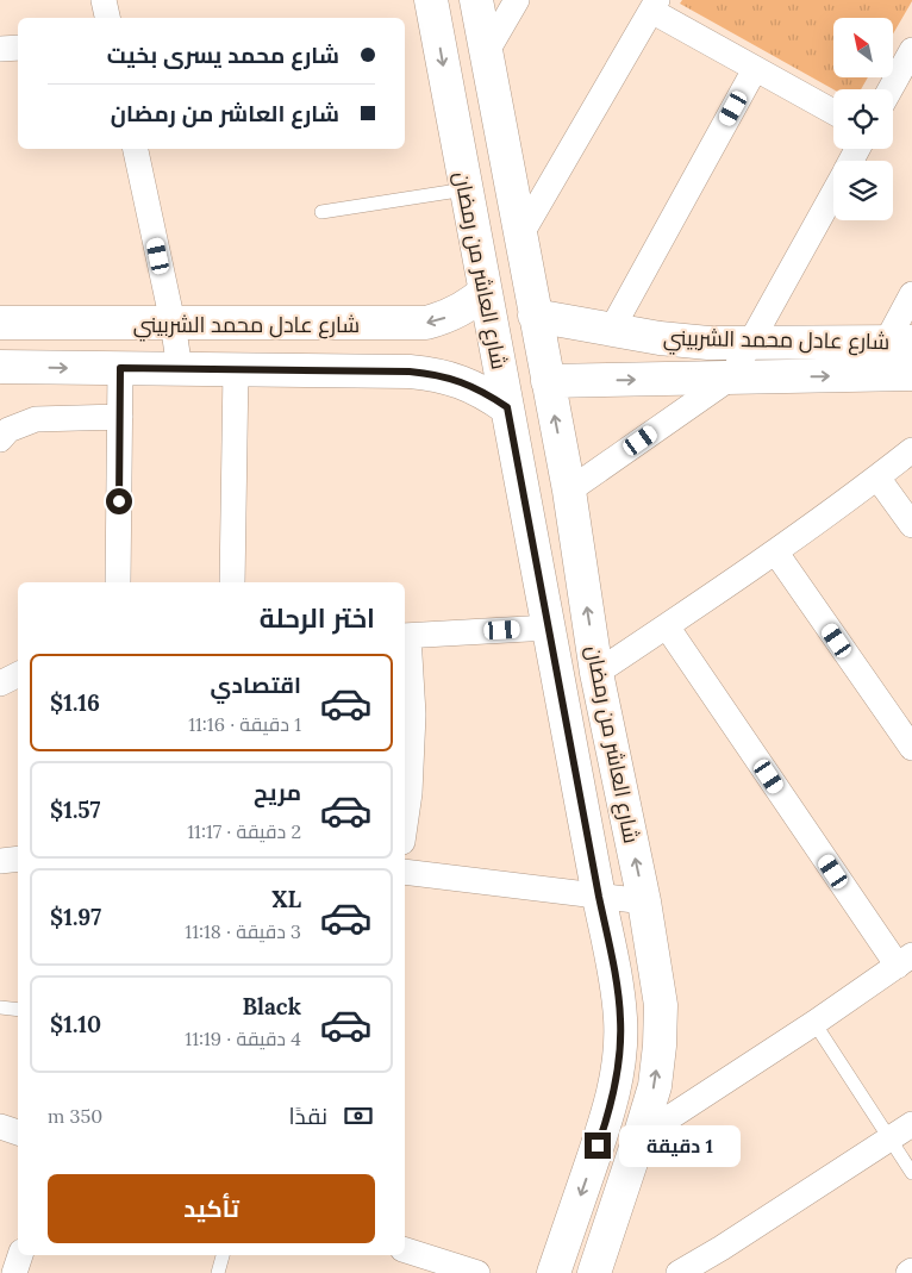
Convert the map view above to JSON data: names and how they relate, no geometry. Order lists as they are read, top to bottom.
{
  "streets": {
    "street": ["شارع العاشر من رمضان", "شارع عادل محمد الشربيني"]
  },
  "crossings": [
    ["شارع العاشر من رمضان", "شارع عادل محمد الشربيني"]
  ],
  "north": "top left",
  "page": {
    "banner": ["شارع محمد يسرى بخيت", "شارع العاشر من رمضان"],
    "heading": "اختر الرحلة",
    "list": [
      {
        "name": "اقتصادي",
        "note": "1 دقيقة · 11:16",
        "value": "$1.16"
      },
      {
        "name": "مريح",
        "note": "2 دقيقة · 11:17",
        "value": "$1.57"
      },
      {
        "name": "XL",
        "note": "3 دقيقة · 11:18",
        "value": "$1.97"
      },
      {
        "name": "Black",
        "note": "4 دقيقة · 11:19",
        "value": "$1.10"
      }
    ],
    "pay": ["نقدًا", "350 m"],
    "bubble": "1 دقيقة",
    "buttons": "تأكيد"
  }
}
